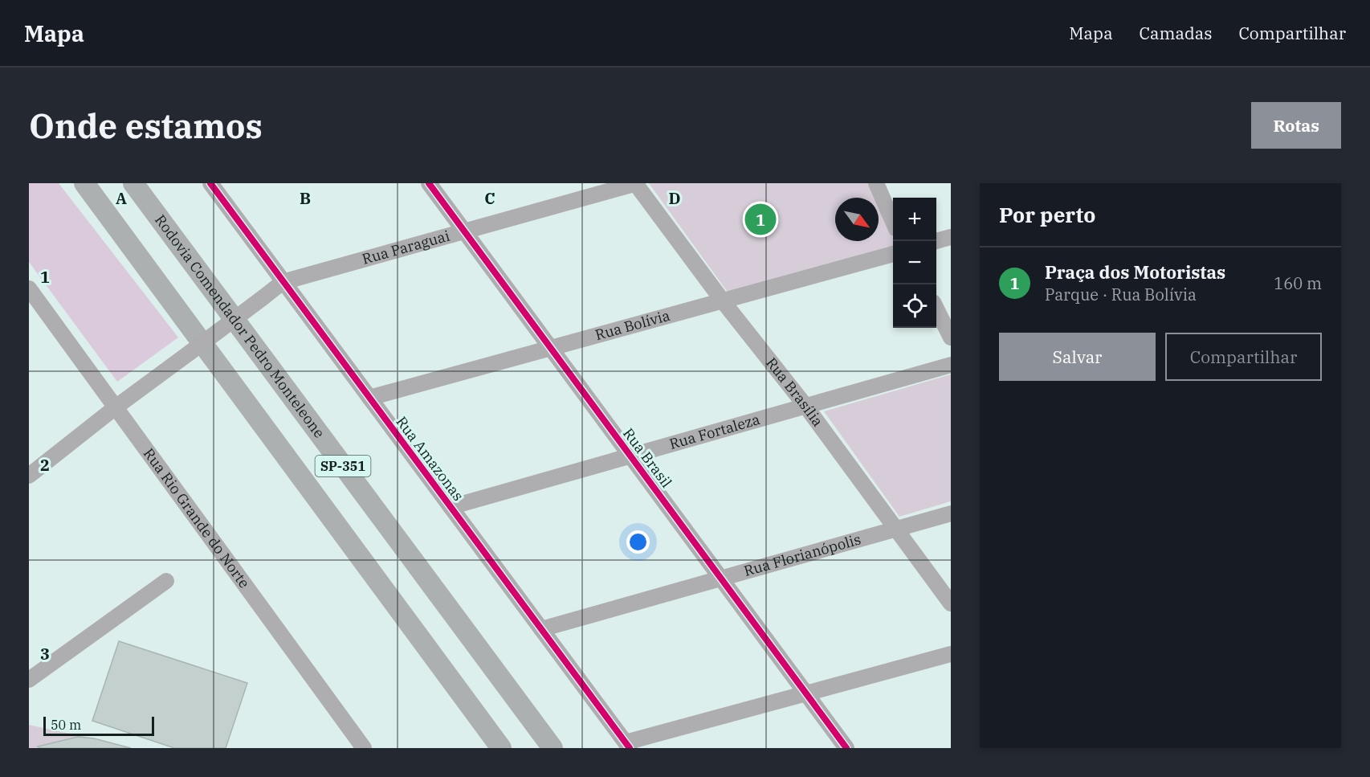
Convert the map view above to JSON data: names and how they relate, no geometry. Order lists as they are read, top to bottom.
{
  "streets": {
    "main road": ["Rodovia Comendador Pedro Monteleone", "SP-351"],
    "street": [
      "Rua Paraguai",
      "Rua Bolívia",
      "Rua Brasília",
      "Rua Fortaleza",
      "Rua Brasil",
      "Rua Amazonas",
      "Rua Rio Grande do Norte",
      "Rua Florianópolis"
    ]
  },
  "crossings": [
    ["Rua Paraguai", "Rua Brasília"],
    ["Rua Paraguai", "Rua Brasil"],
    ["Rua Paraguai", "Rua Amazonas"],
    ["Rua Paraguai", "Rua Rio Grande do Norte"],
    ["Rua Bolívia", "Rua Brasília"],
    ["Rua Bolívia", "Rua Brasil"],
    ["Rua Bolívia", "Rua Amazonas"],
    ["Rua Brasília", "Rua Fortaleza"],
    ["Rua Brasília", "Rua Florianópolis"],
    ["Rua Fortaleza", "Rua Brasil"],
    ["Rua Fortaleza", "Rua Amazonas"],
    ["Rua Brasil", "Rua Florianópolis"],
    ["Rua Amazonas", "Rua Florianópolis"]
  ],
  "scale_bar": "50 m",
  "north": "bottom right",
  "page": {
    "header": "Mapa",
    "nav": ["Mapa", "Camadas", "Compartilhar"],
    "buttons": [
      "Rotas",
      ["Salvar", "Compartilhar"]
    ],
    "title": "Onde estamos",
    "heading": "Por perto",
    "map_buttons": ["+", "−"],
    "pins": "1",
    "list": [
      {
        "mark": "1",
        "name": "Praça dos Motoristas",
        "note": "Parque · Rua Bolívia",
        "value": "160 m"
      }
    ],
    "scale": "50 m"
  },
  "grid": {
    "columns": [
      "A",
      "B",
      "C",
      "D"
    ],
    "rows": ["1", "2", "3"]
  }
}
